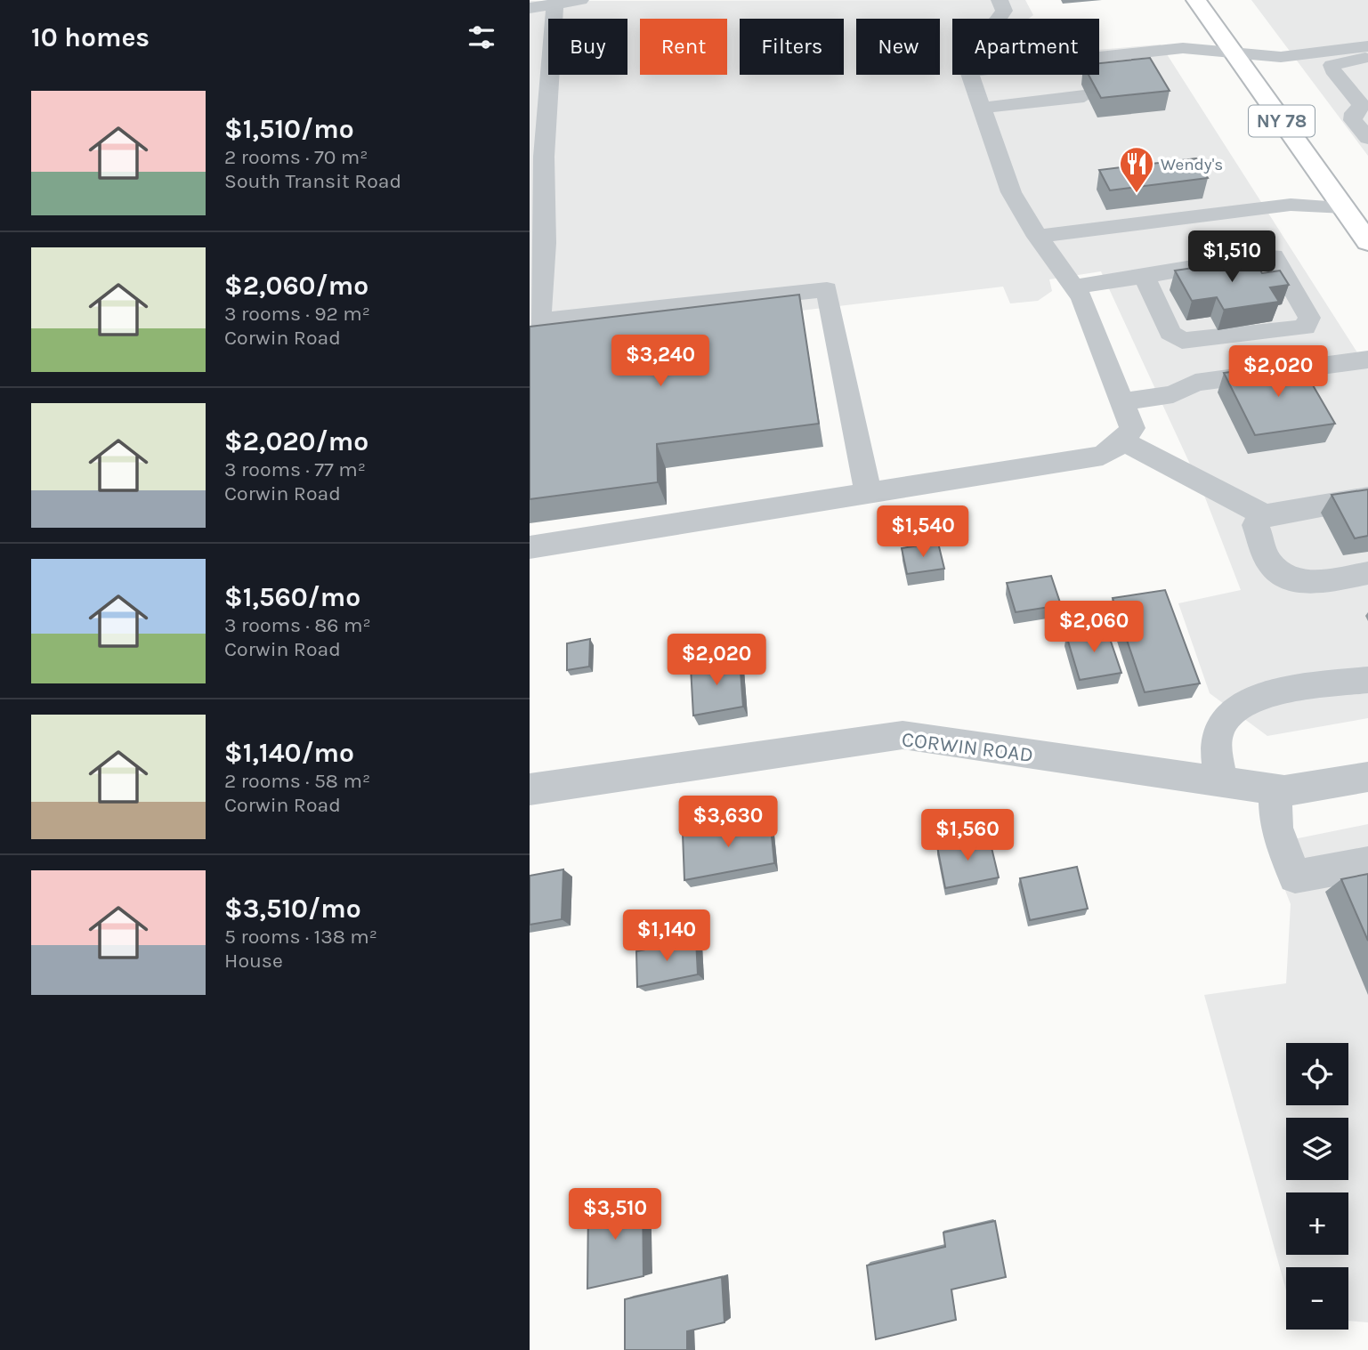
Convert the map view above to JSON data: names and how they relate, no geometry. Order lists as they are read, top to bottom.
{
  "streets": {
    "highway": ["NY 78"],
    "street": ["CORWIN ROAD"]
  },
  "places": {
    "restaurant": ["Wendy's"]
  },
  "page": {
    "heading": "10 homes",
    "chip": [
      "Buy",
      "Rent",
      "Filters",
      "New",
      "Apartment"
    ],
    "list": [
      {
        "name": "$1,510/mo",
        "note": "2 rooms · 70 m² · South Transit Road"
      },
      {
        "name": "$2,060/mo",
        "note": "3 rooms · 92 m² · Corwin Road"
      },
      {
        "name": "$2,020/mo",
        "note": "3 rooms · 77 m² · Corwin Road"
      },
      {
        "name": "$1,560/mo",
        "note": "3 rooms · 86 m² · Corwin Road"
      },
      {
        "name": "$1,140/mo",
        "note": "2 rooms · 58 m² · Corwin Road"
      },
      {
        "name": "$3,510/mo",
        "note": "5 rooms · 138 m² · House"
      }
    ],
    "price": [
      "$1,510",
      "$3,240",
      "$2,020",
      "$1,540",
      "$2,060",
      "$2,020",
      "$3,630",
      "$1,560",
      "$1,140",
      "$3,510"
    ],
    "map_buttons": ["+", "−"]
  }
}
